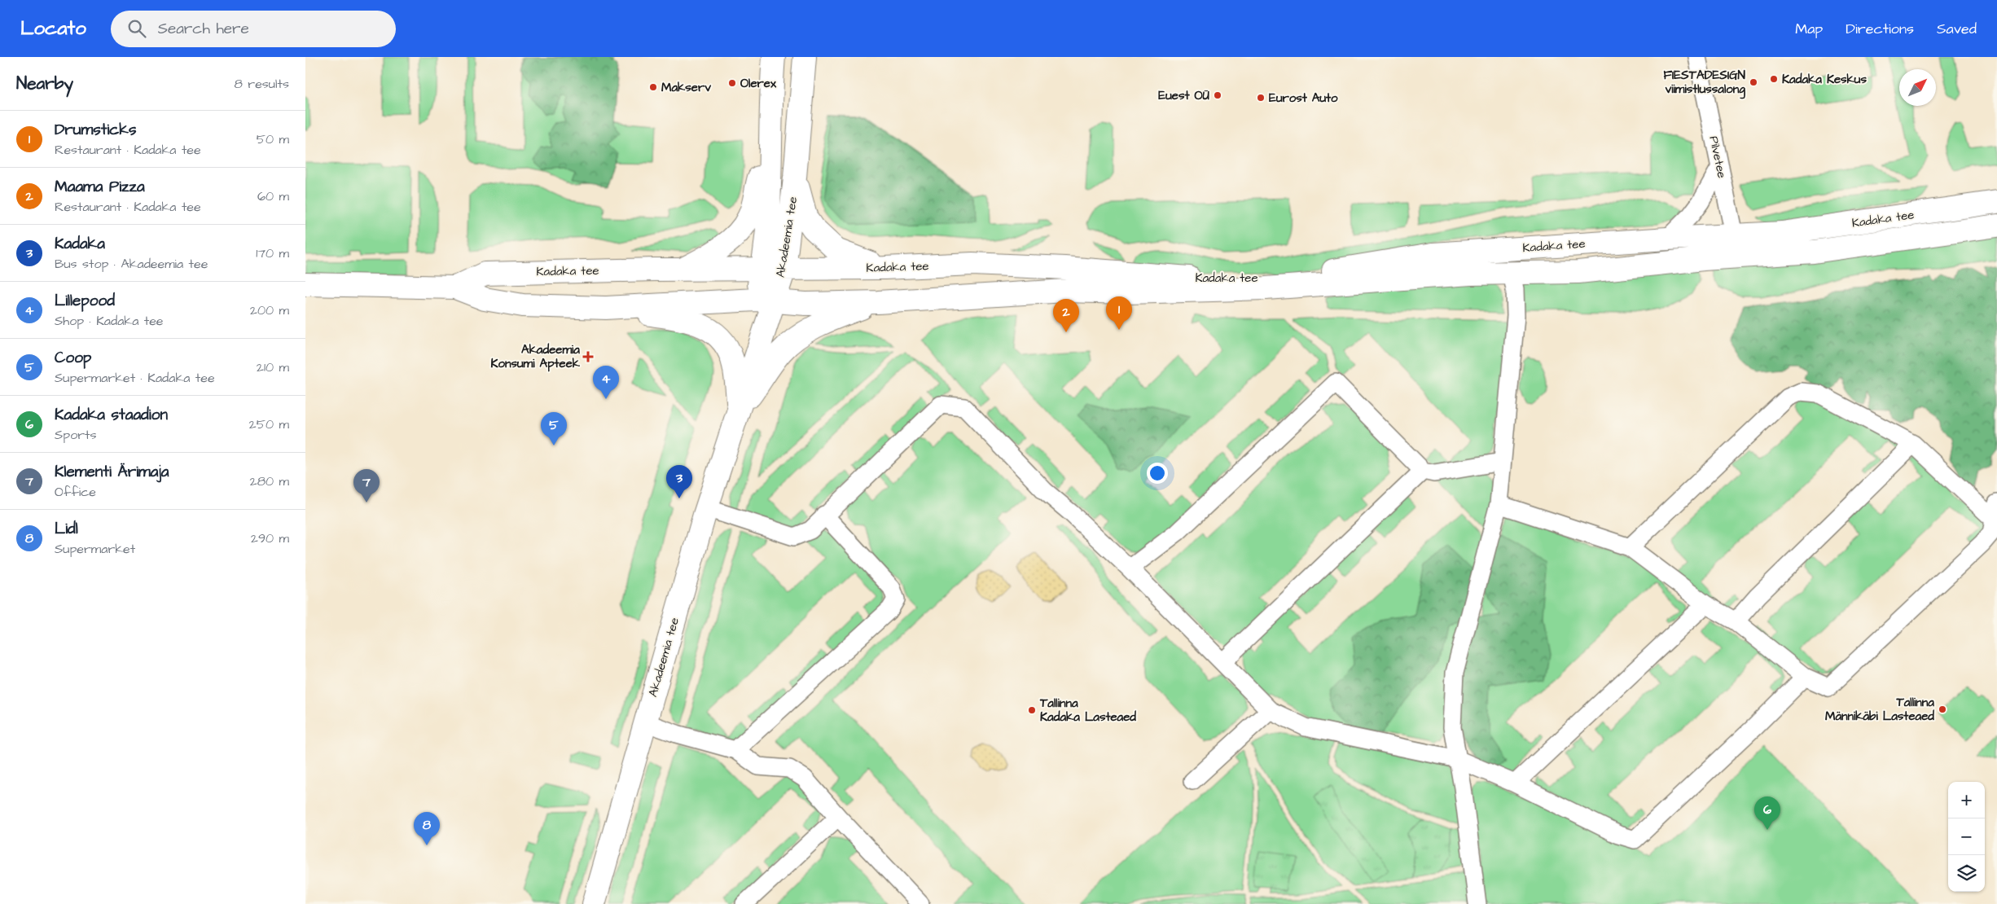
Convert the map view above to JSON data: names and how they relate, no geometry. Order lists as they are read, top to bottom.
{
  "streets": {
    "main road": ["Kadaka tee", "Akadeemia tee"],
    "street": ["Pilvetee"]
  },
  "crossings": [
    ["Pilvetee", "Kadaka tee"],
    ["Kadaka tee", "Akadeemia tee"]
  ],
  "places": {
    "other": [
      "Kadaka Keskus",
      "FIESTADESIGN viimistlussalong",
      "Olerex",
      "Makserv",
      "Euest OÜ",
      "Eurost Auto",
      "Tallinna Männikäbi Lasteaed",
      "Tallinna Kadaka Lasteaed"
    ],
    "health": ["Akadeemia Konsumi Apteek"]
  },
  "north": "top right",
  "page": {
    "header": "Locato",
    "search": "Search here",
    "nav": ["Map", "Directions", "Saved"],
    "heading": ["Nearby", "8 results"],
    "list": [
      {
        "mark": "1",
        "name": "Drumsticks",
        "note": "Restaurant · Kadaka tee",
        "value": "50 m"
      },
      {
        "mark": "2",
        "name": "Maama Pizza",
        "note": "Restaurant · Kadaka tee",
        "value": "60 m"
      },
      {
        "mark": "3",
        "name": "Kadaka",
        "note": "Bus stop · Akadeemia tee",
        "value": "170 m"
      },
      {
        "mark": "4",
        "name": "Lillepood",
        "note": "Shop · Kadaka tee",
        "value": "200 m"
      },
      {
        "mark": "5",
        "name": "Coop",
        "note": "Supermarket · Kadaka tee",
        "value": "210 m"
      },
      {
        "mark": "6",
        "name": "Kadaka staadion",
        "note": "Sports",
        "value": "250 m"
      },
      {
        "mark": "7",
        "name": "Klementi Ärimaja",
        "note": "Office",
        "value": "280 m"
      },
      {
        "mark": "8",
        "name": "Lidl",
        "note": "Supermarket",
        "value": "290 m"
      }
    ],
    "pins": [
      "1",
      "2",
      "4",
      "5",
      "3",
      "7",
      "6",
      "8"
    ],
    "map_buttons": ["+", "−"]
  }
}
